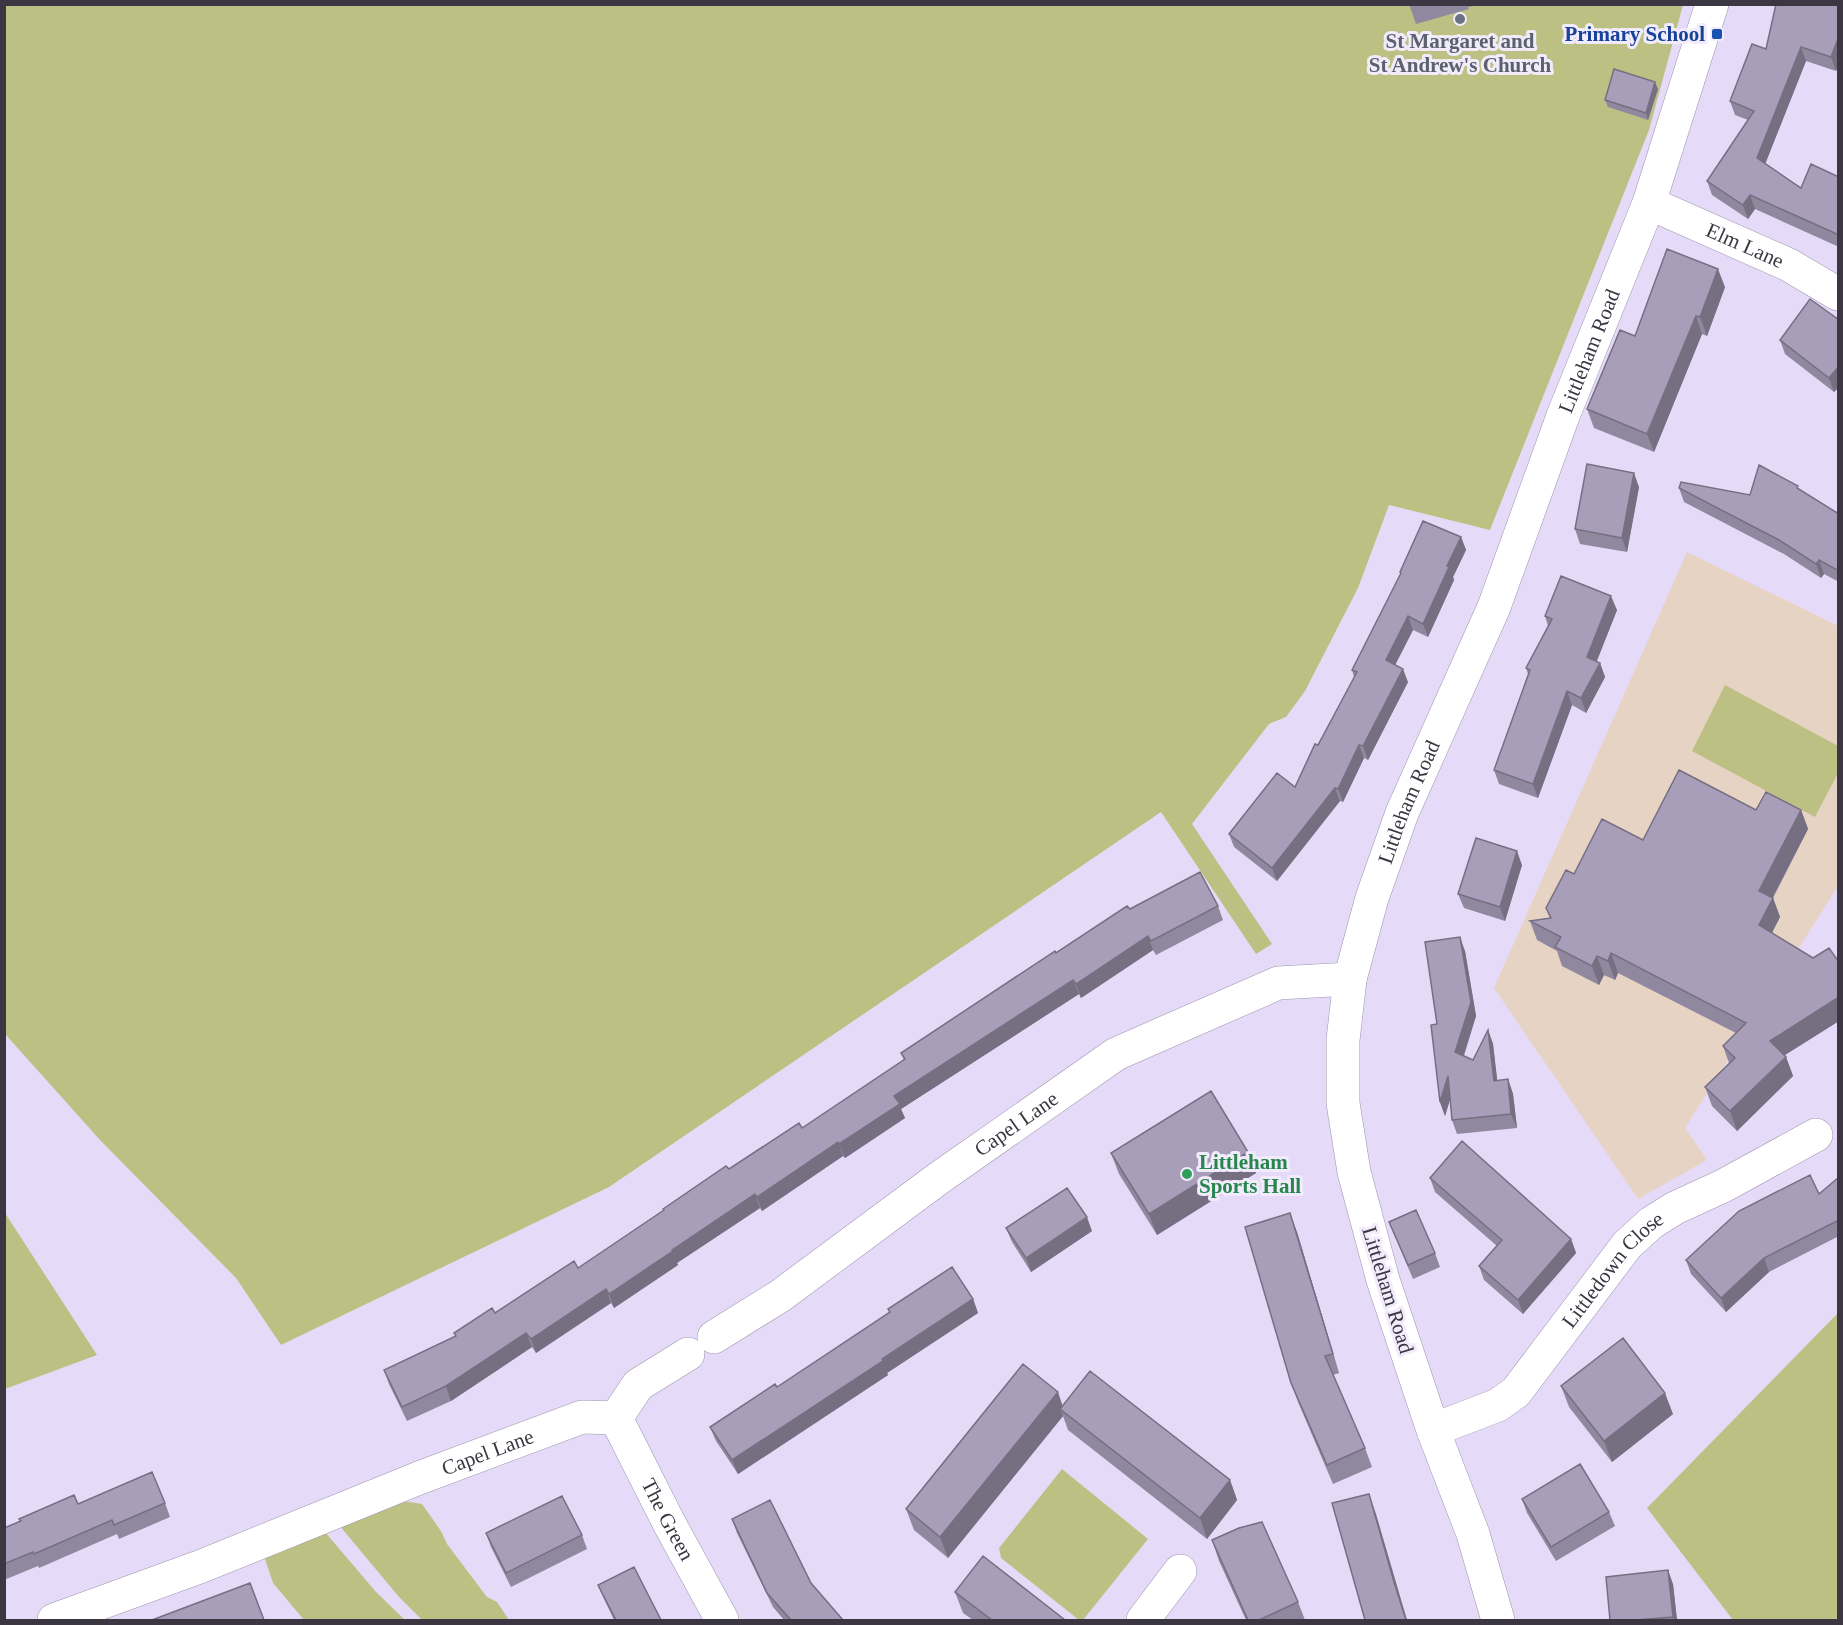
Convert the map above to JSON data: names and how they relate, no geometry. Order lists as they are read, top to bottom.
{
  "streets": {
    "street": [
      "Elm Lane",
      "Littleham Road",
      "Capel Lane",
      "Littledown Close",
      "The Green"
    ]
  },
  "crossings": [
    ["Elm Lane", "Littleham Road"],
    ["Littleham Road", "Capel Lane"],
    ["Littleham Road", "Littledown Close"],
    ["Capel Lane", "The Green"]
  ],
  "places": {
    "other": ["St Margaret and St Andrew's Church", "Littleham Sports Hall"],
    "transit": ["Primary School"]
  }
}
